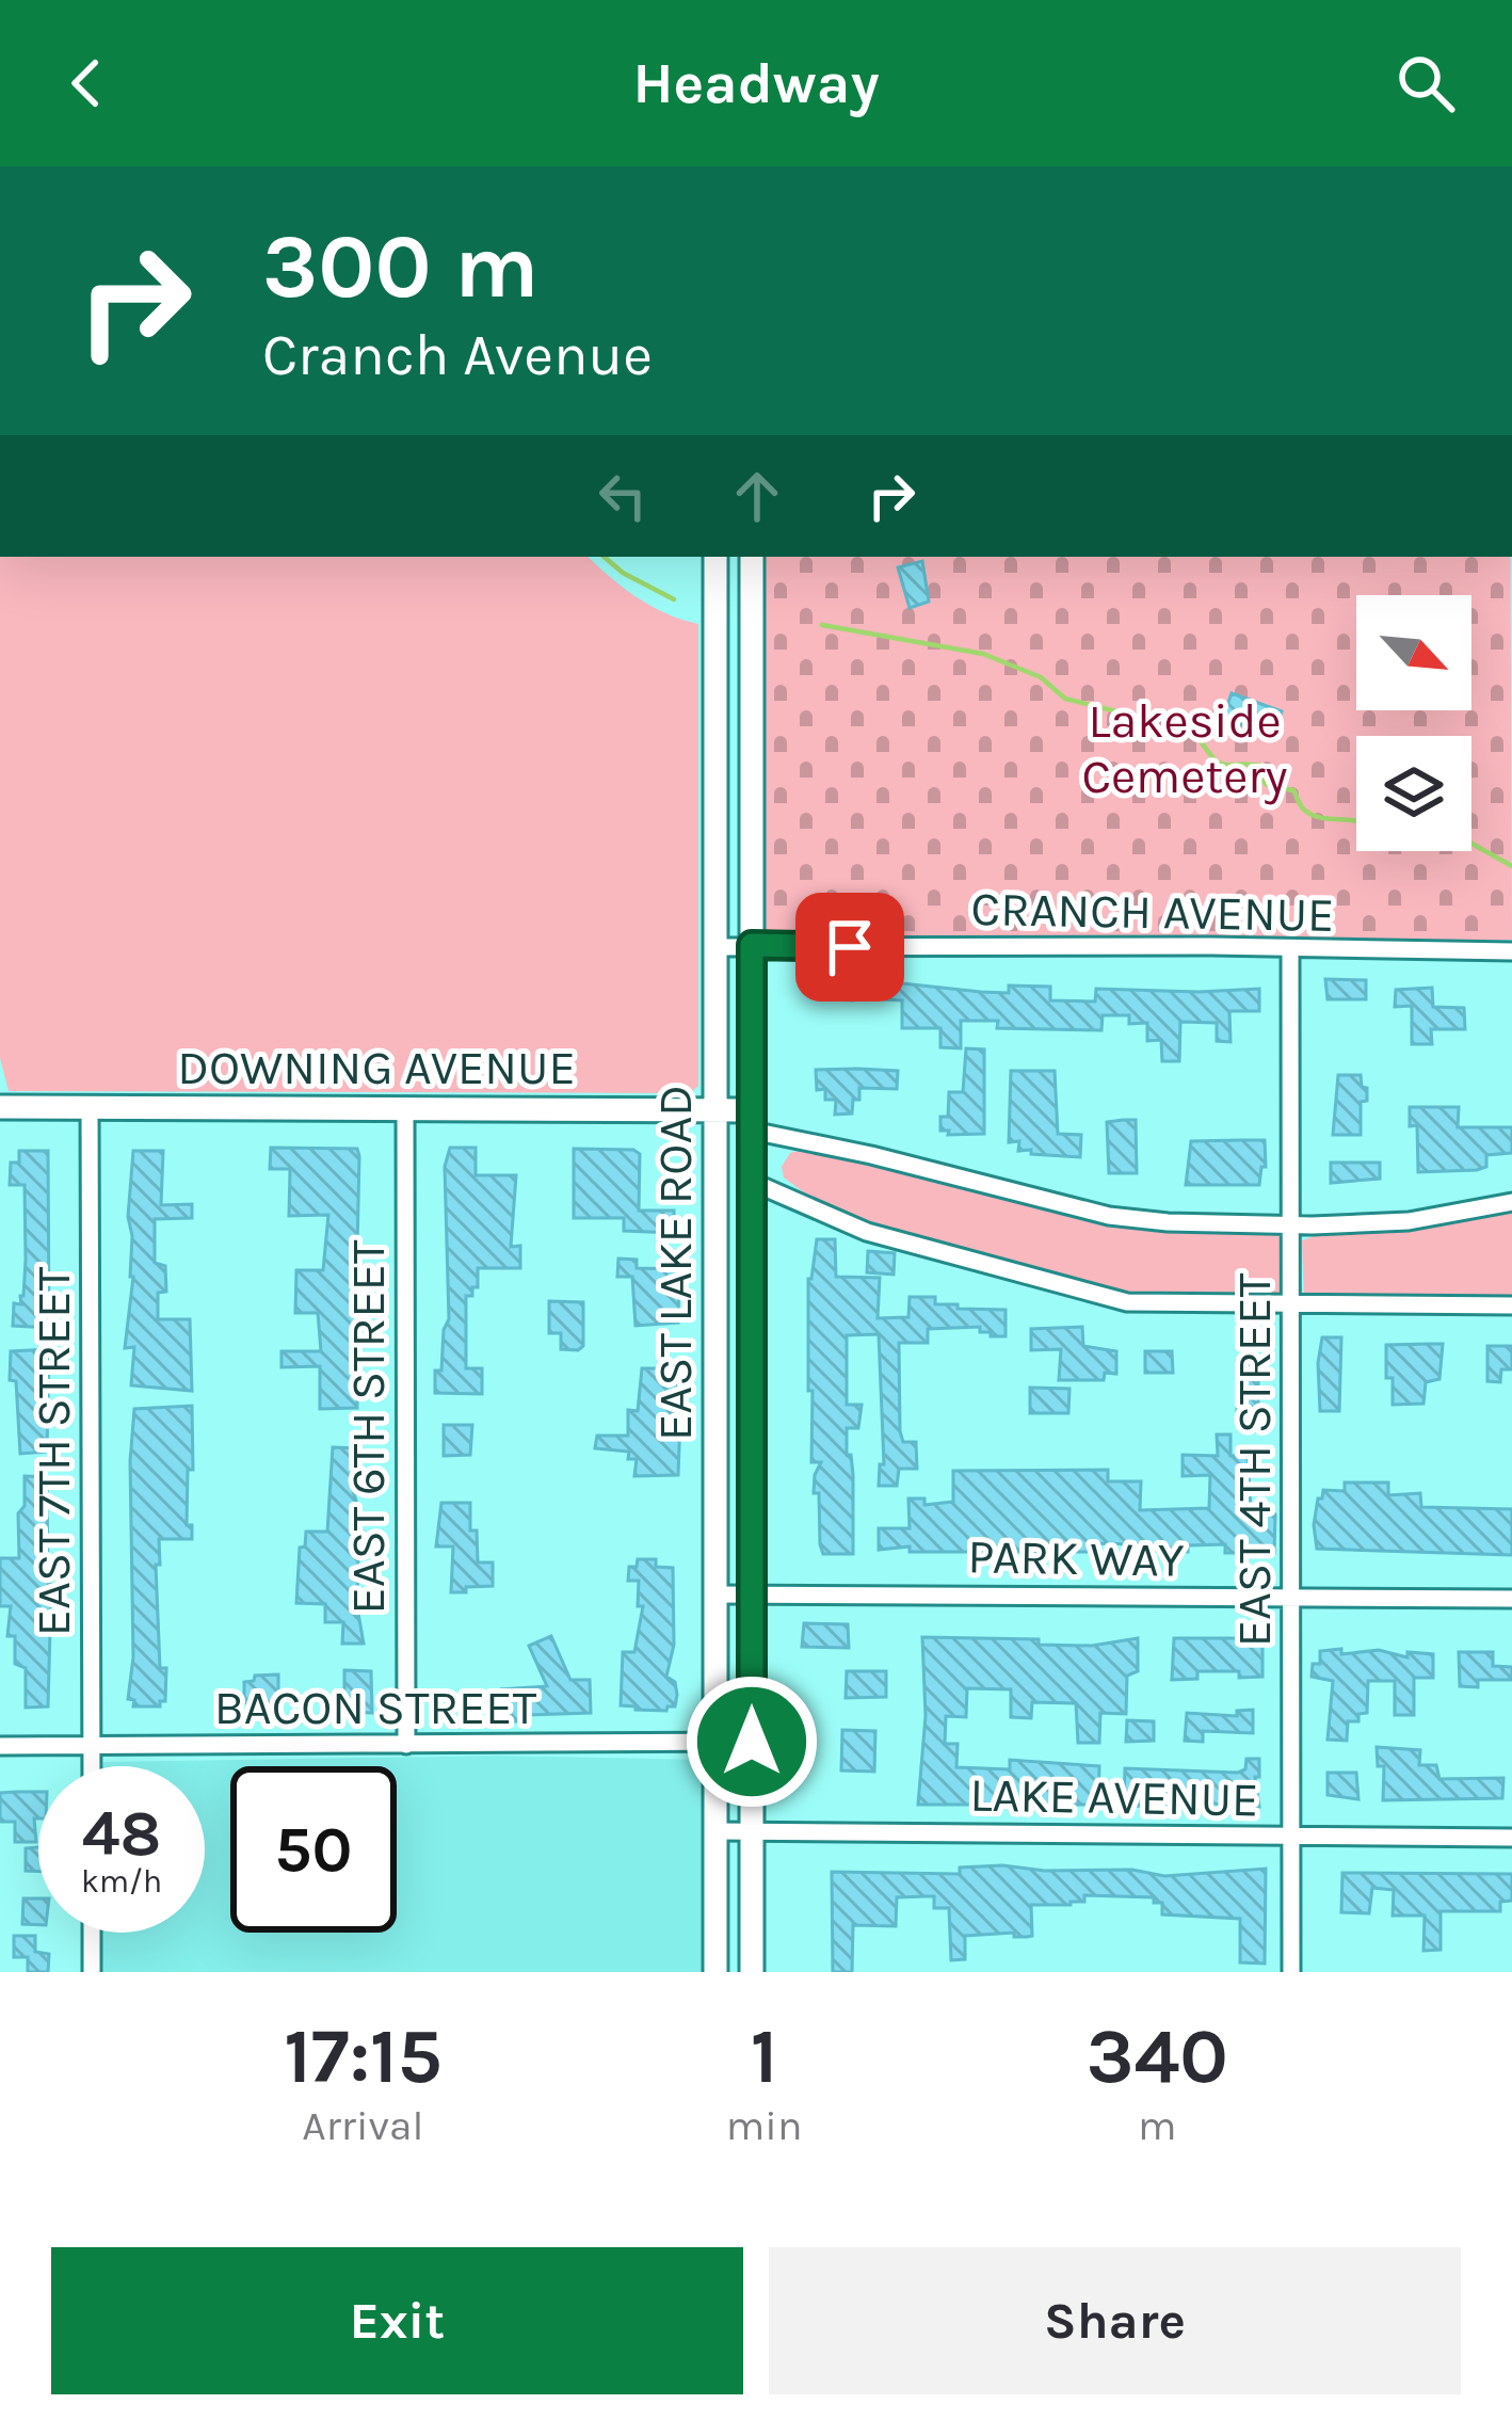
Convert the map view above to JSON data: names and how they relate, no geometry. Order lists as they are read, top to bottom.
{
  "streets": {
    "main road": ["DOWNING AVENUE", "EAST LAKE ROAD"],
    "street": [
      "CRANCH AVENUE",
      "EAST 6TH STREET",
      "EAST 7TH STREET",
      "EAST 4TH STREET",
      "PARK WAY",
      "BACON STREET",
      "LAKE AVENUE"
    ]
  },
  "crossings": [
    ["CRANCH AVENUE", "EAST LAKE ROAD"],
    ["CRANCH AVENUE", "EAST 4TH STREET"],
    ["DOWNING AVENUE", "EAST LAKE ROAD"],
    ["DOWNING AVENUE", "EAST 6TH STREET"],
    ["DOWNING AVENUE", "EAST 7TH STREET"],
    ["EAST LAKE ROAD", "PARK WAY"],
    ["EAST LAKE ROAD", "BACON STREET"],
    ["EAST LAKE ROAD", "LAKE AVENUE"],
    ["EAST 6TH STREET", "BACON STREET"],
    ["EAST 7TH STREET", "BACON STREET"],
    ["EAST 4TH STREET", "PARK WAY"],
    ["EAST 4TH STREET", "LAKE AVENUE"]
  ],
  "parks": ["Lakeside Cemetery"],
  "north": "bottom right",
  "page": {
    "header": "Headway",
    "turn": ["300 m", "Cranch Avenue"],
    "speed": "48 km/h",
    "limit": "50",
    "eta": [
      "17:15",
      "Arrival",
      "1",
      "min",
      "340",
      "m"
    ],
    "buttons": ["Exit", "Share"]
  }
}
